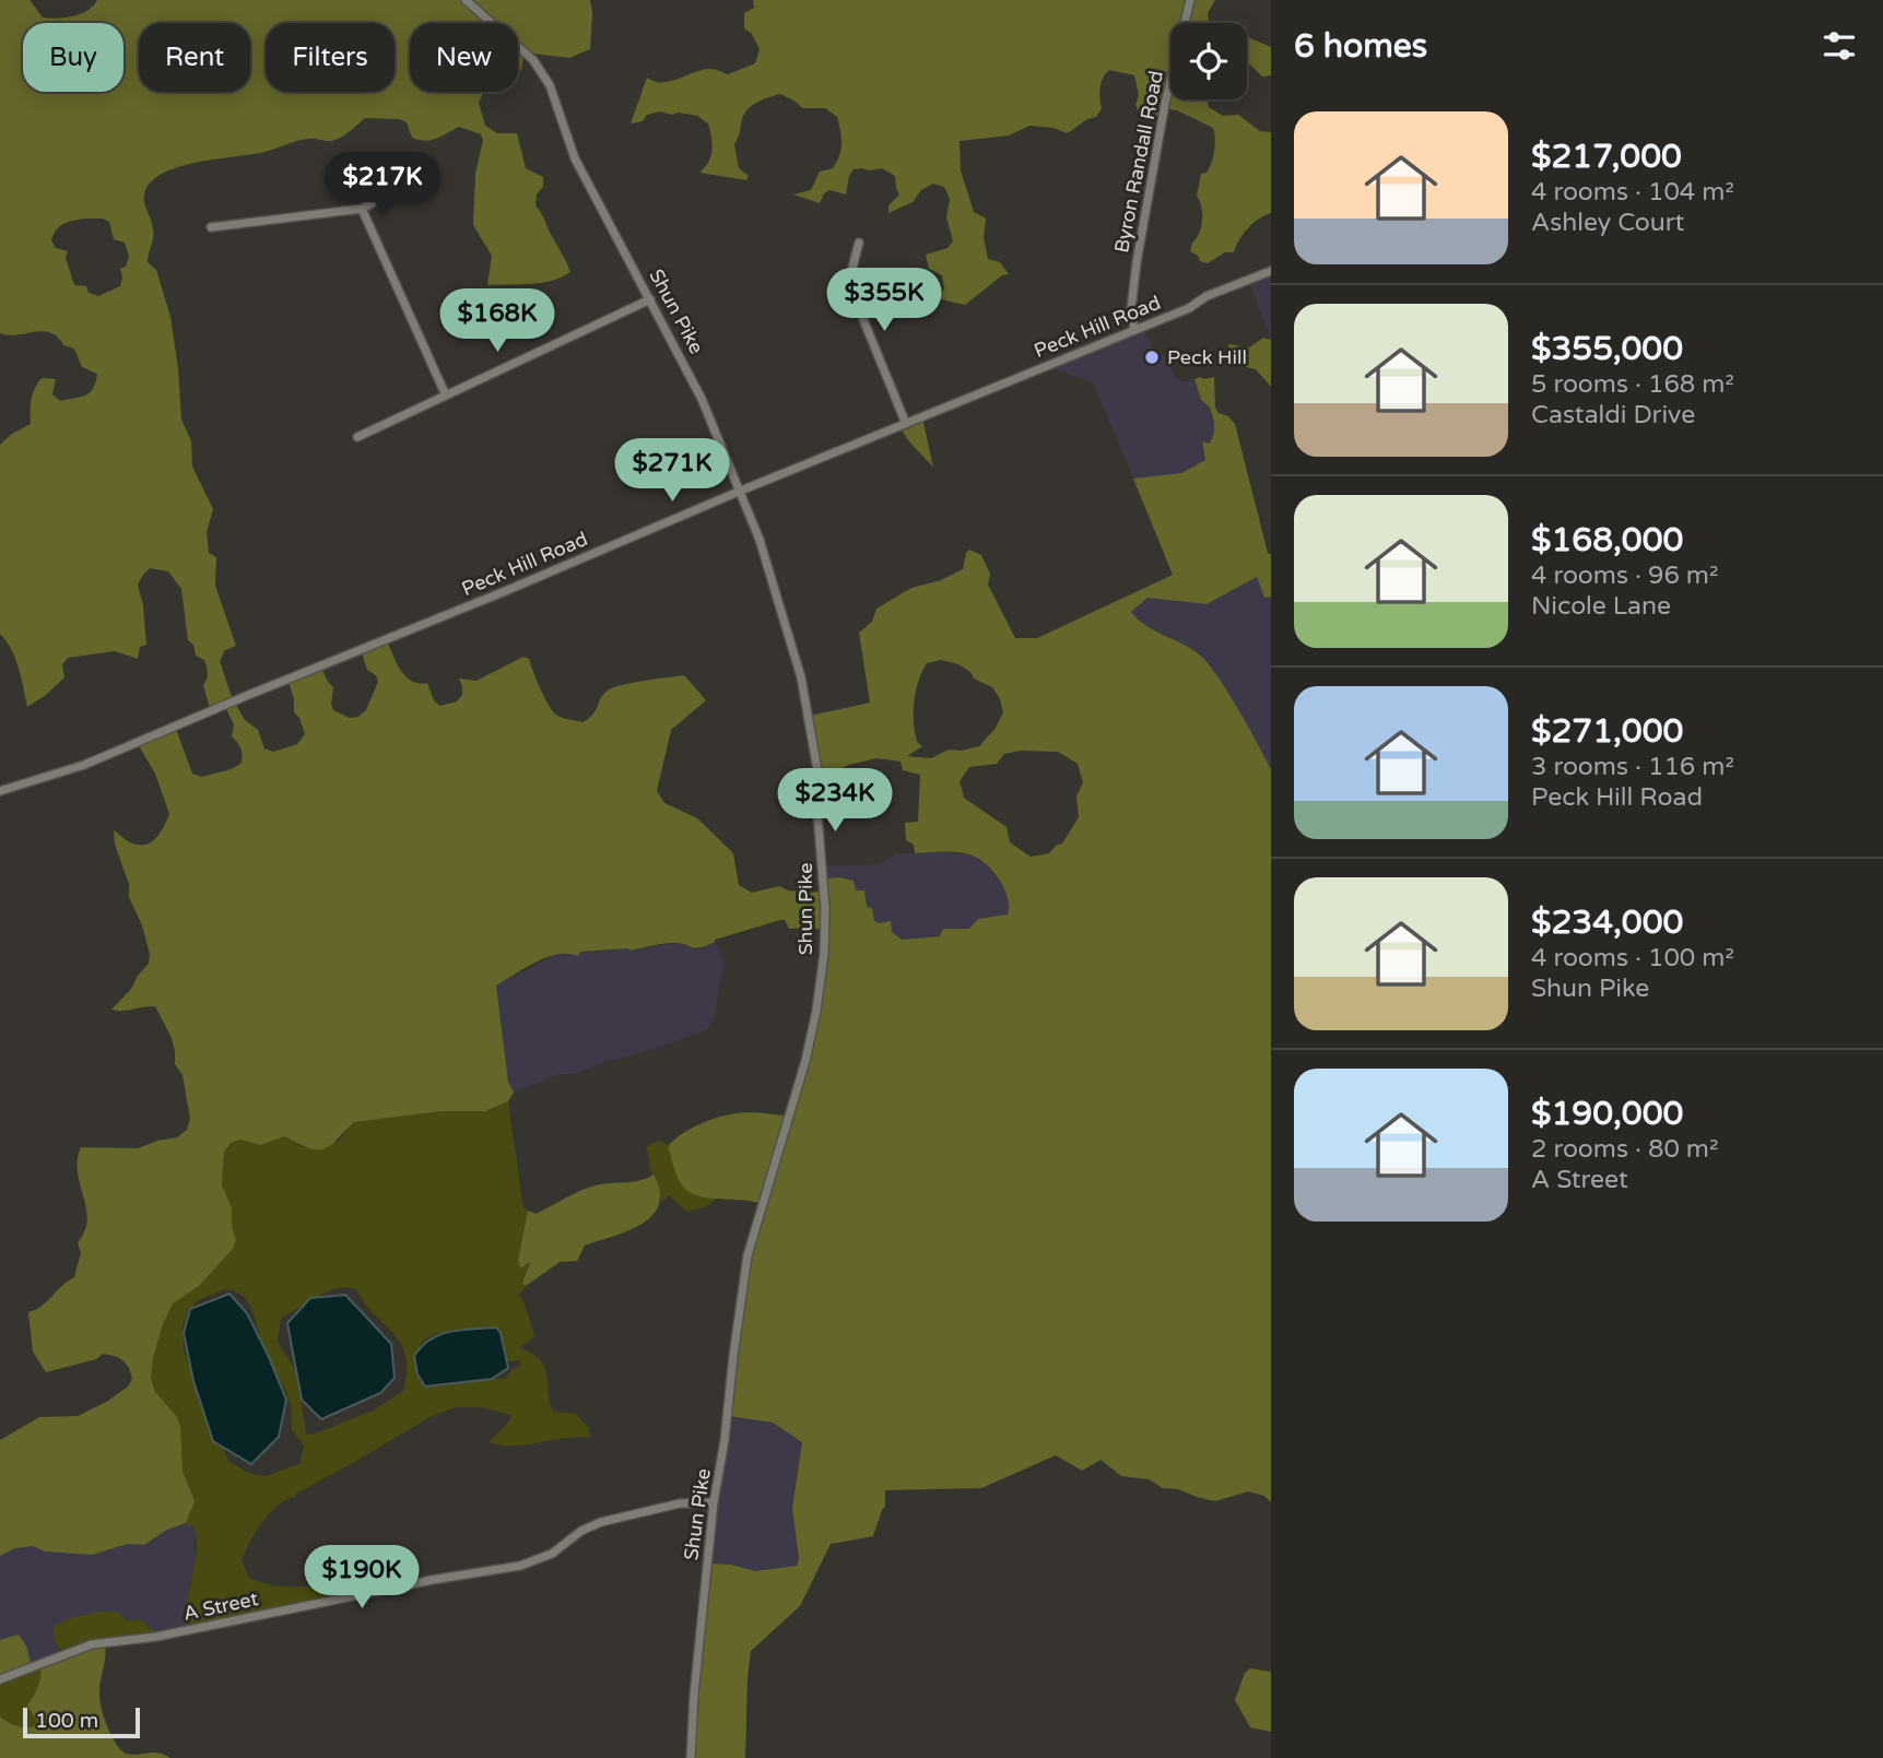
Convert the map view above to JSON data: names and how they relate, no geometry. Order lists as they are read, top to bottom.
{
  "streets": {
    "street": [
      "Byron Randall Road",
      "Shun Pike",
      "Peck Hill Road",
      "A Street"
    ]
  },
  "crossings": [
    ["Byron Randall Road", "Peck Hill Road"],
    ["Shun Pike", "Peck Hill Road"],
    ["Shun Pike", "A Street"]
  ],
  "places": ["Peck Hill"],
  "scale_bar": "100 m",
  "page": {
    "heading": "6 homes",
    "chip": [
      "Buy",
      "Rent",
      "Filters",
      "New"
    ],
    "list": [
      {
        "name": "$217,000",
        "note": "4 rooms · 104 m² · Ashley Court"
      },
      {
        "name": "$355,000",
        "note": "5 rooms · 168 m² · Castaldi Drive"
      },
      {
        "name": "$168,000",
        "note": "4 rooms · 96 m² · Nicole Lane"
      },
      {
        "name": "$271,000",
        "note": "3 rooms · 116 m² · Peck Hill Road"
      },
      {
        "name": "$234,000",
        "note": "4 rooms · 100 m² · Shun Pike"
      },
      {
        "name": "$190,000",
        "note": "2 rooms · 80 m² · A Street"
      }
    ],
    "price": [
      "$217K",
      "$355K",
      "$168K",
      "$271K",
      "$234K",
      "$190K"
    ],
    "scale": "100 m"
  }
}
